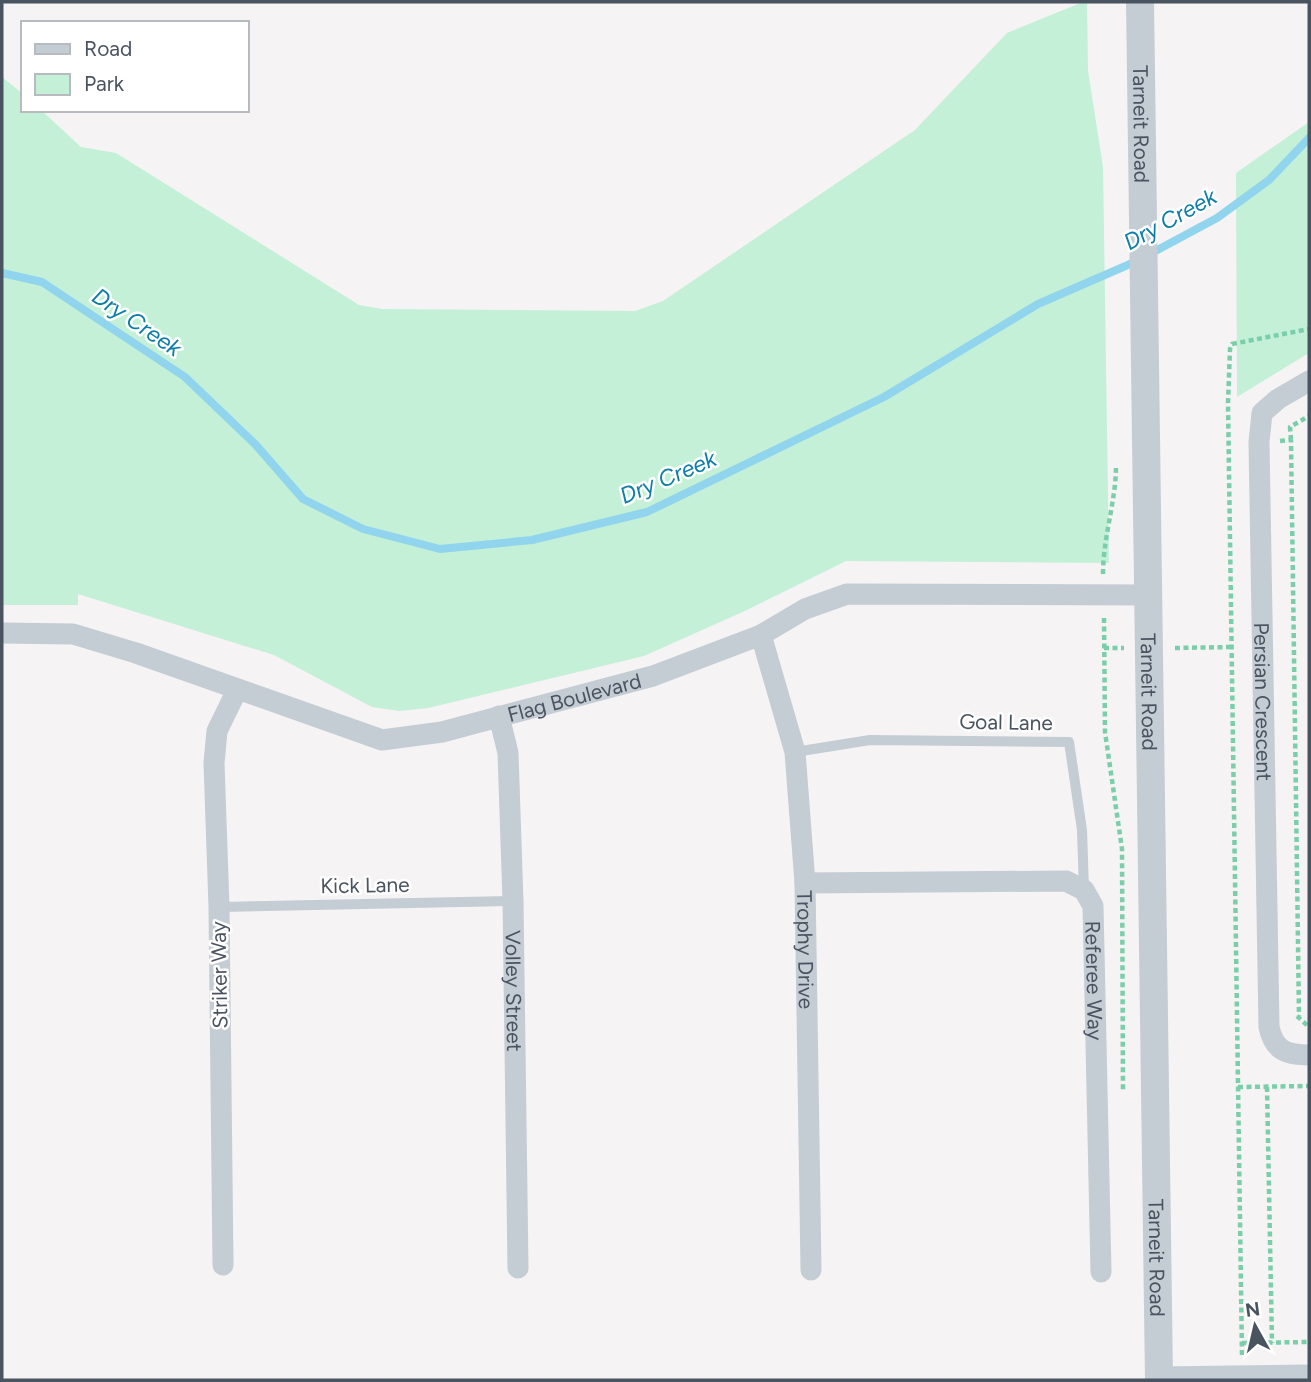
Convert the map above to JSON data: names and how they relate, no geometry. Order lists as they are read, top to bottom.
{
  "streets": {
    "street": [
      "Tarneit Road",
      "Flag Boulevard",
      "Persian Crescent",
      "Trophy Drive",
      "Striker Way",
      "Referee Way",
      "Volley Street"
    ],
    "lane": ["Goal Lane", "Kick Lane"]
  },
  "crossings": [
    ["Tarneit Road", "Flag Boulevard"],
    ["Flag Boulevard", "Trophy Drive"],
    ["Flag Boulevard", "Striker Way"],
    ["Flag Boulevard", "Volley Street"],
    ["Goal Lane", "Trophy Drive"],
    ["Goal Lane", "Referee Way"],
    ["Kick Lane", "Striker Way"],
    ["Kick Lane", "Volley Street"]
  ],
  "water": ["Dry Creek"],
  "legend": ["Road", "Park"],
  "north": "top"
}
